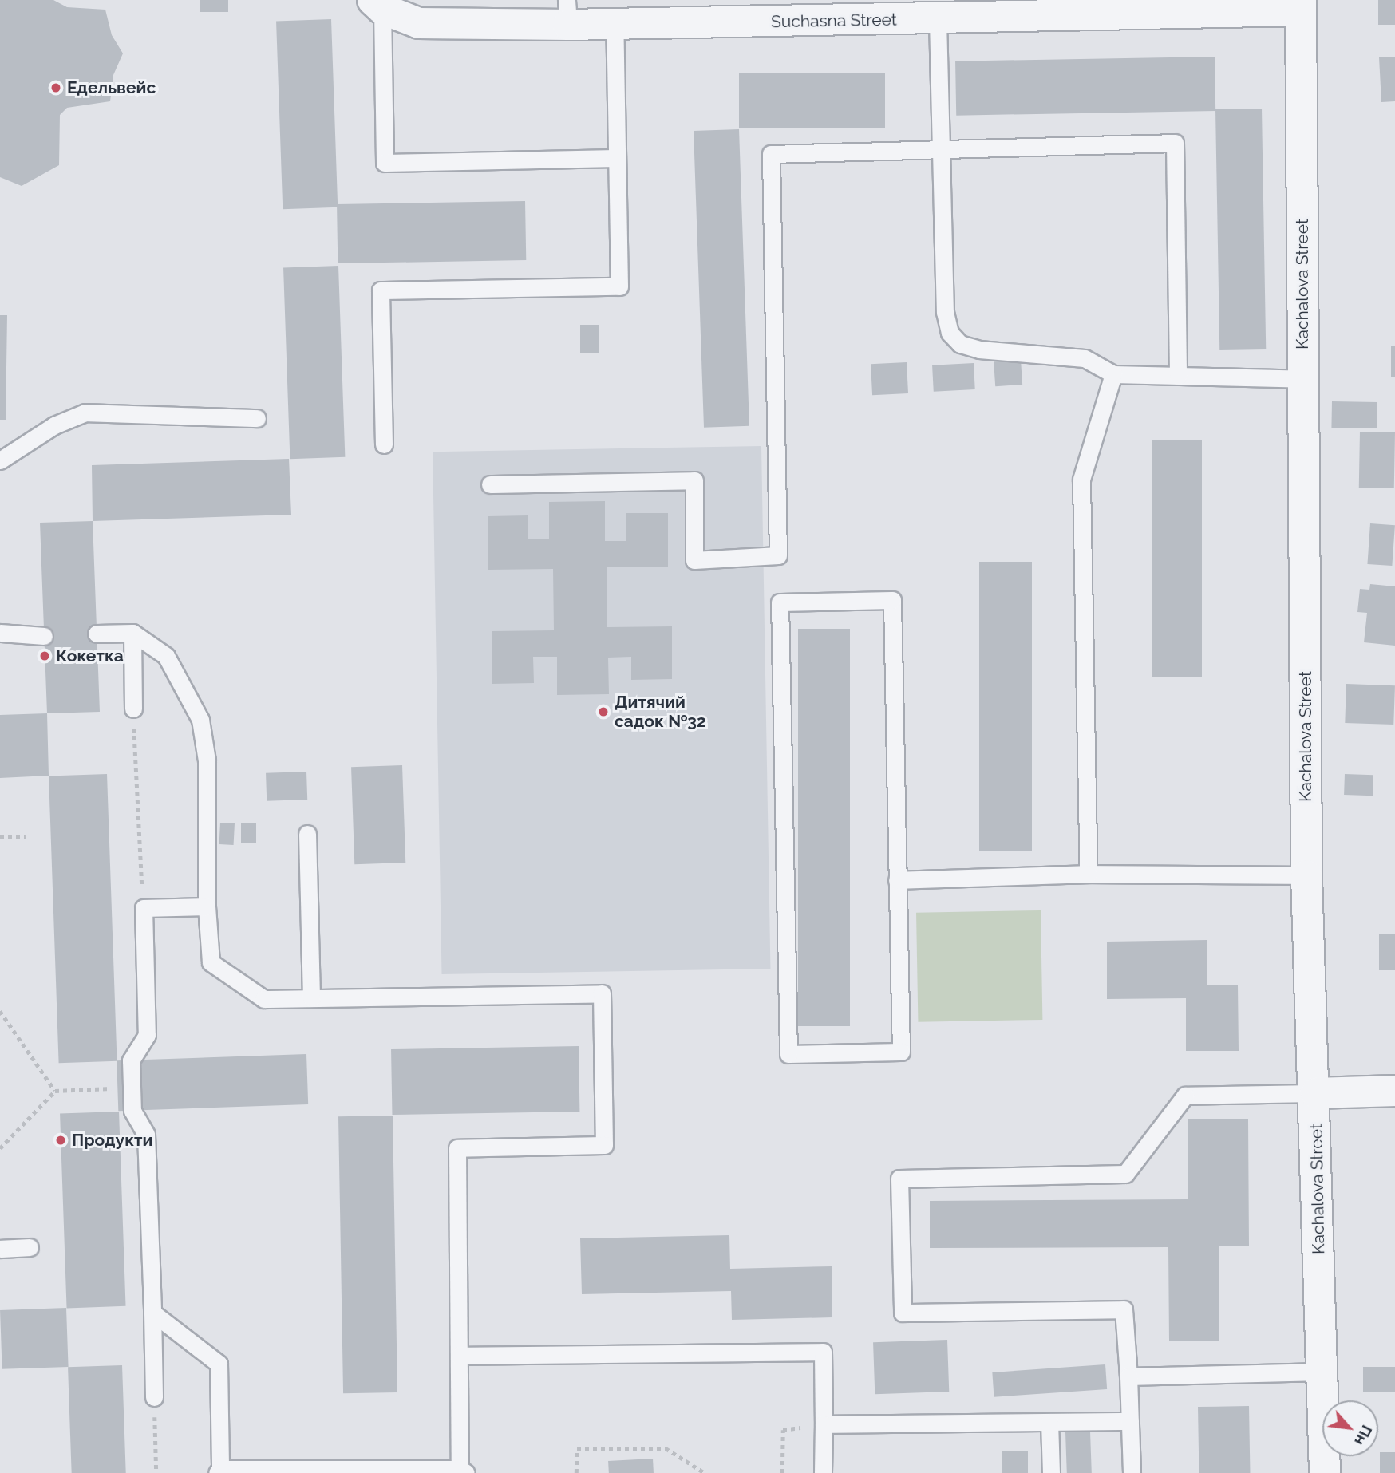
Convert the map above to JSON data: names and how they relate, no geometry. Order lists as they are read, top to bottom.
{
  "streets": {
    "street": ["Suchasna Street", "Kachalova Street"]
  },
  "crossings": [
    ["Suchasna Street", "Kachalova Street"]
  ],
  "places": [
    "Едельвейс",
    "Кокетка",
    "Дитячий садок №32",
    "Продукти"
  ],
  "north": "bottom right"
}
